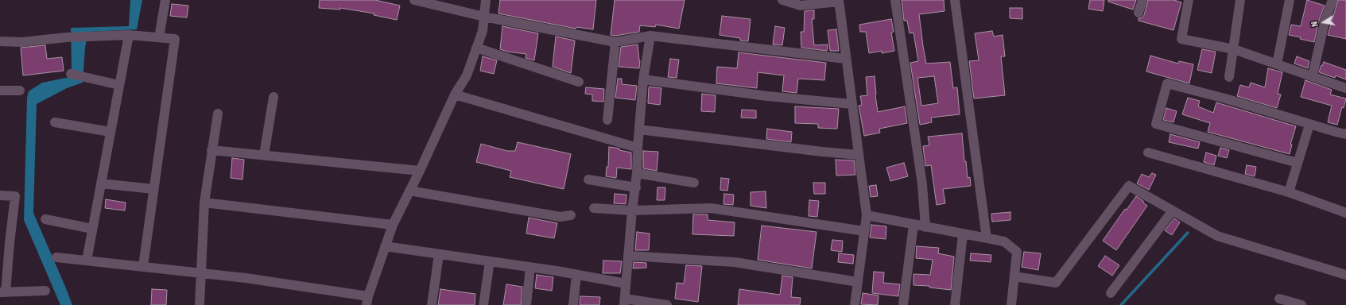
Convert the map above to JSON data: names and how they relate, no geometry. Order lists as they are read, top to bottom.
{
  "north": "left"
}
